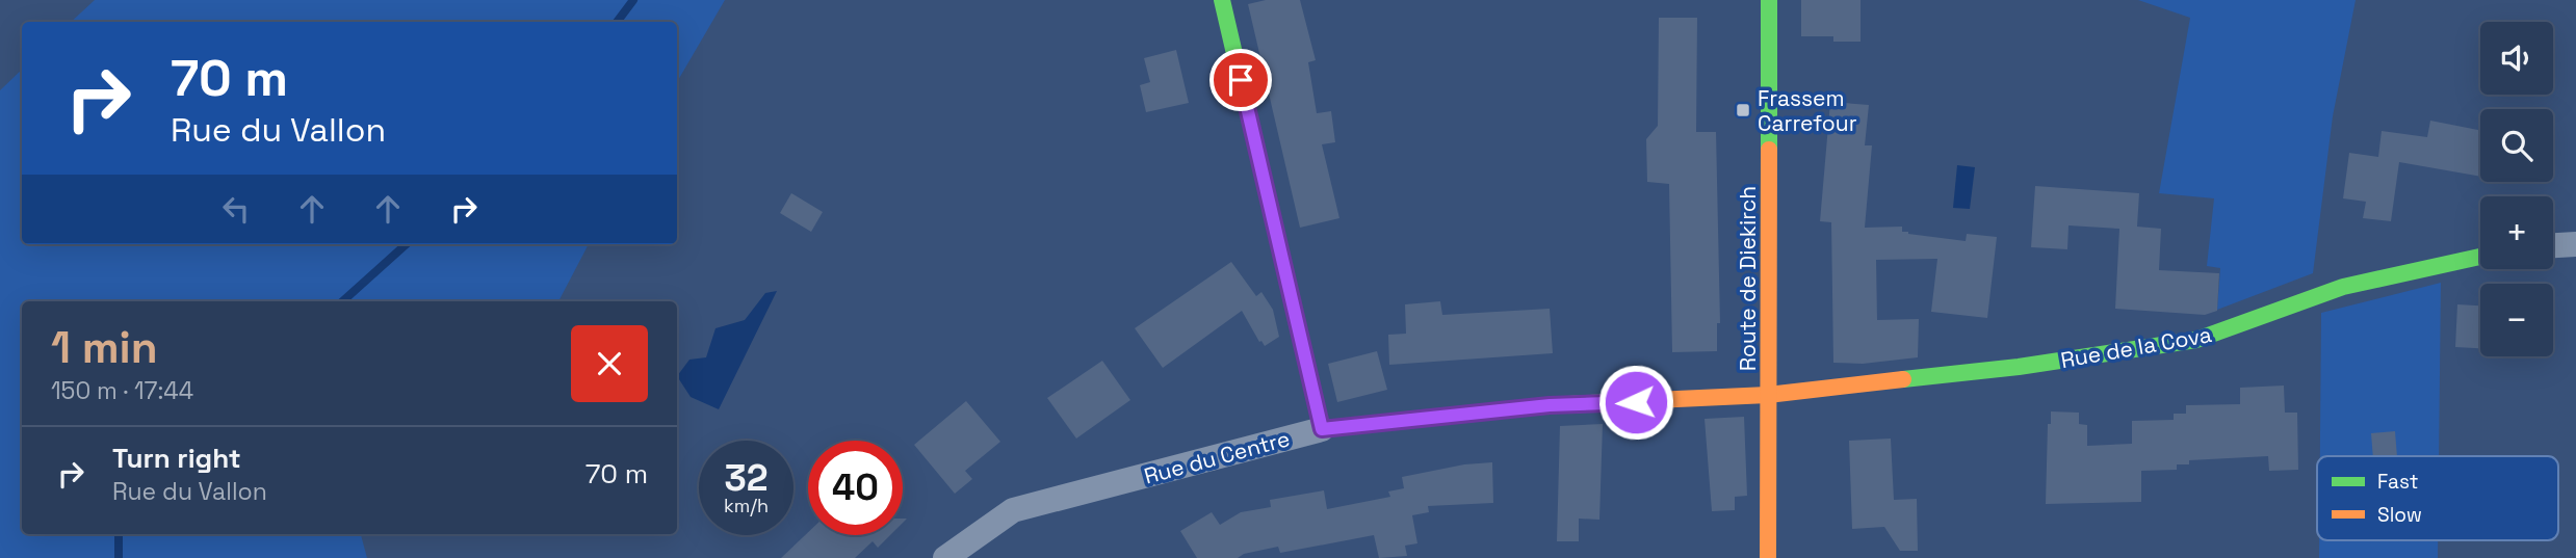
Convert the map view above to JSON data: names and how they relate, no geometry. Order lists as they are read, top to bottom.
{
  "streets": {
    "street": ["Route de Diekirch", "Rue de la Cova", "Rue du Centre"]
  },
  "crossings": [
    ["Route de Diekirch", "Rue de la Cova"],
    ["Route de Diekirch", "Rue du Centre"],
    ["Rue de la Cova", "Rue du Centre"]
  ],
  "places": {
    "transit": ["Frassem Carrefour"]
  },
  "legend": ["Fast", "Slow"],
  "page": {
    "map_buttons": ["+", "−"],
    "turn": ["70 m", "Rue du Vallon"],
    "heading": ["1 min", "150 m · 17:44"],
    "list": [
      {
        "name": "Turn right",
        "note": "Rue du Vallon",
        "value": "70 m"
      }
    ],
    "speed": "32 km/h",
    "limit": "40"
  }
}
